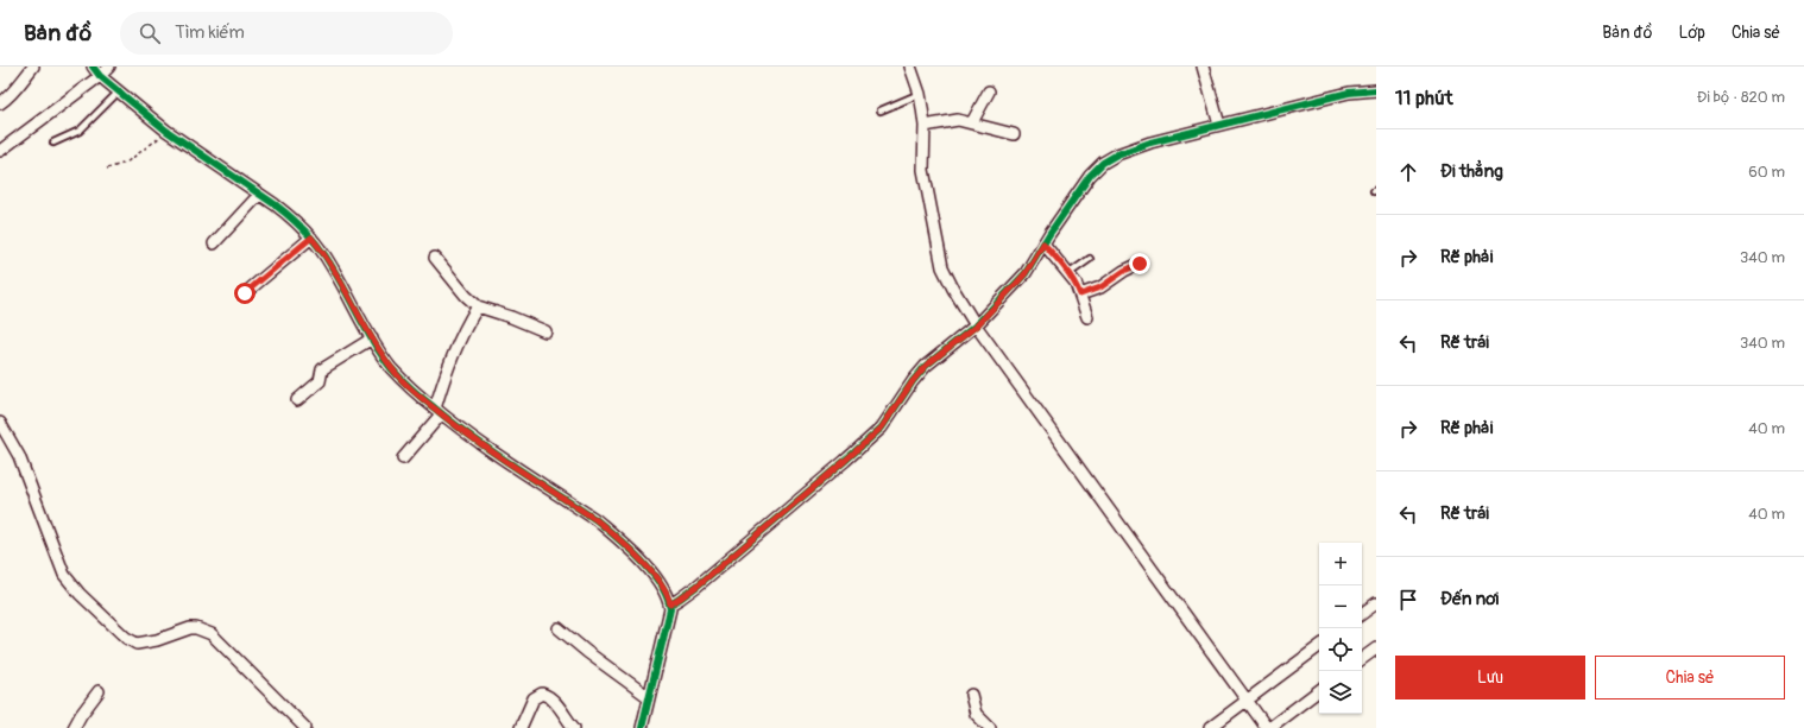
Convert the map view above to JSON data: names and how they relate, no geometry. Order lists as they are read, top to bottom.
{
  "page": {
    "header": "Bản đồ",
    "search": "Tìm kiếm",
    "nav": ["Bản đồ", "Lớp", "Chia sẻ"],
    "heading": ["11 phút", "Đi bộ · 820 m"],
    "list": [
      ["Đi thẳng", "60 m"],
      ["Rẽ phải", "340 m"],
      ["Rẽ trái", "340 m"],
      ["Rẽ phải", "40 m"],
      ["Rẽ trái", "40 m"],
      "Đến nơi"
    ],
    "map_buttons": ["+", "−"],
    "buttons": ["Lưu", "Chia sẻ"]
  }
}
